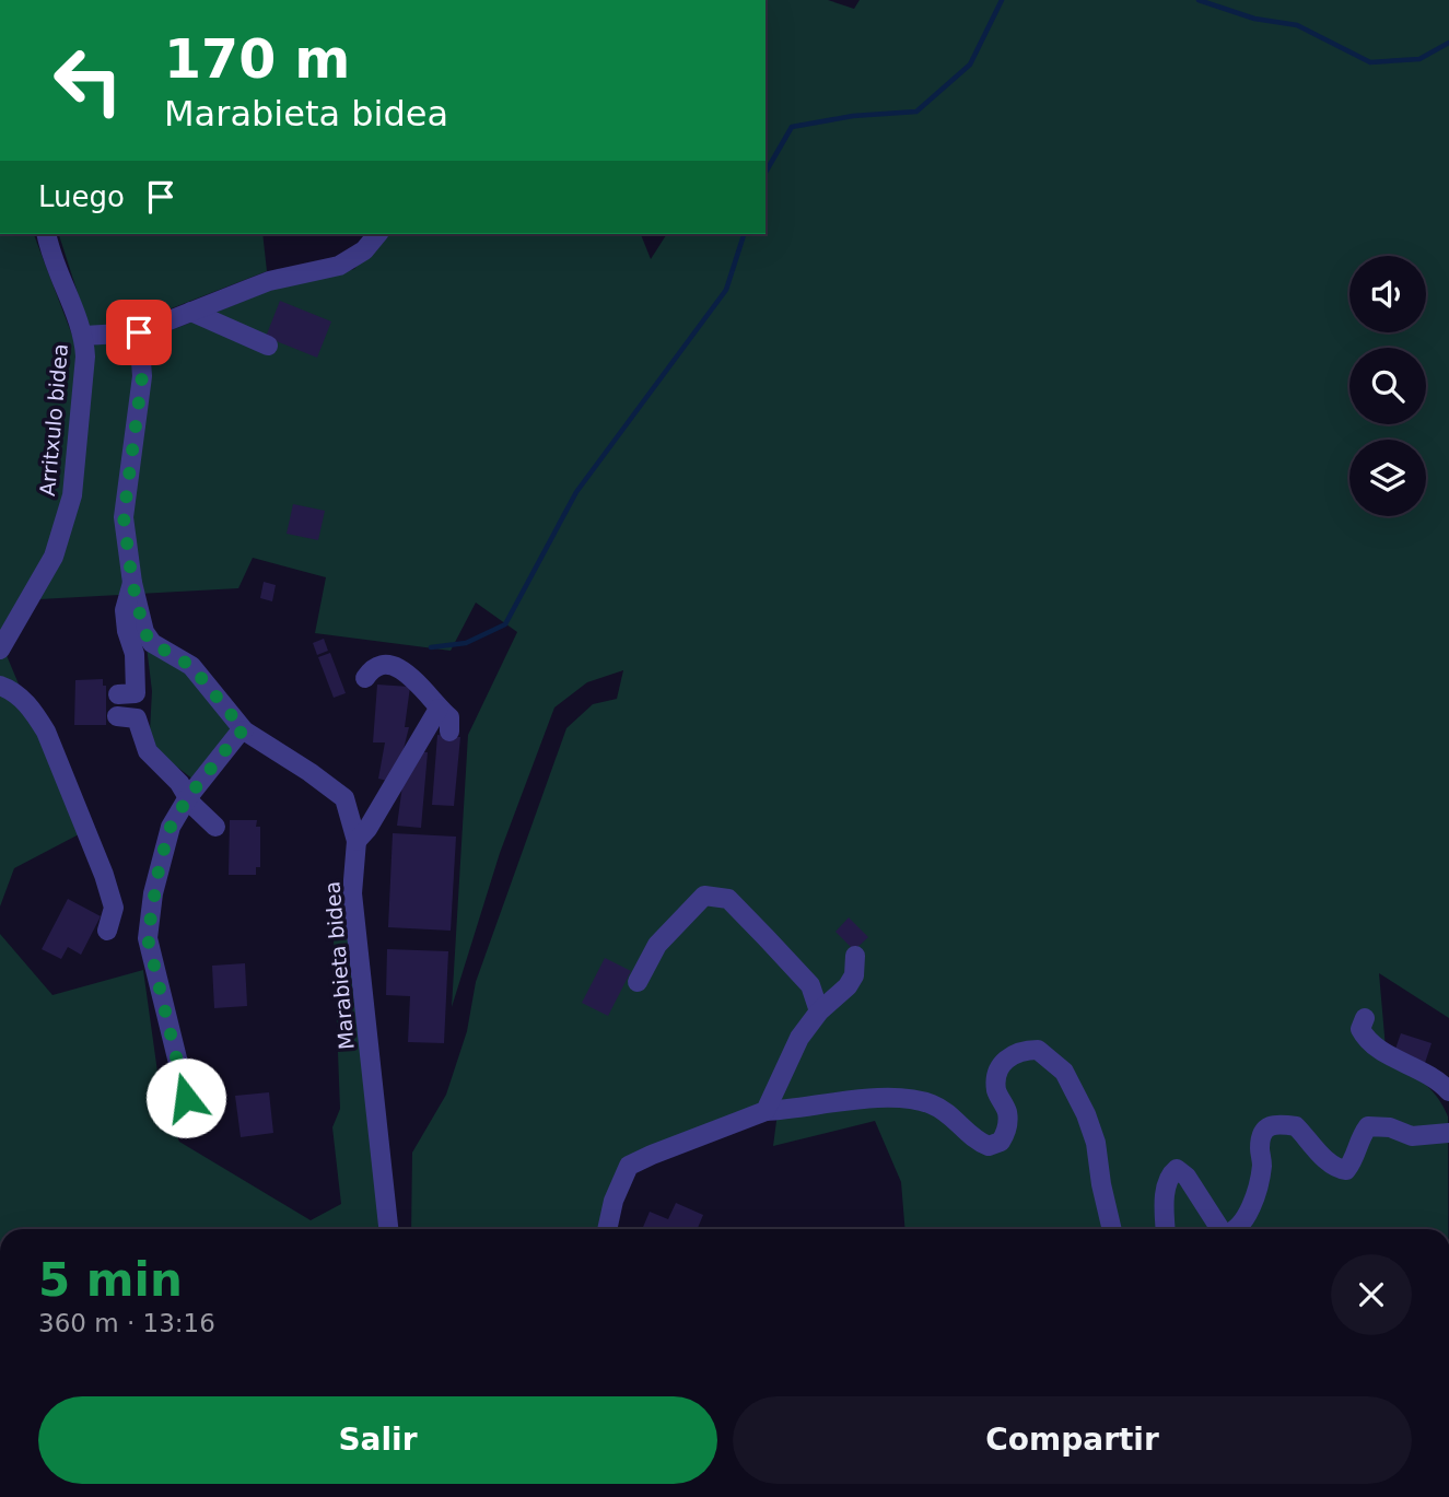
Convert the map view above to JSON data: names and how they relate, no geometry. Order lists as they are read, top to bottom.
{
  "streets": {
    "street": ["Arritxulo bidea", "Marabieta bidea"]
  },
  "page": {
    "turn": ["170 m", "Marabieta bidea"],
    "then": "Luego",
    "heading": ["5 min", "360 m · 13:16"],
    "buttons": ["Salir", "Compartir"]
  }
}
